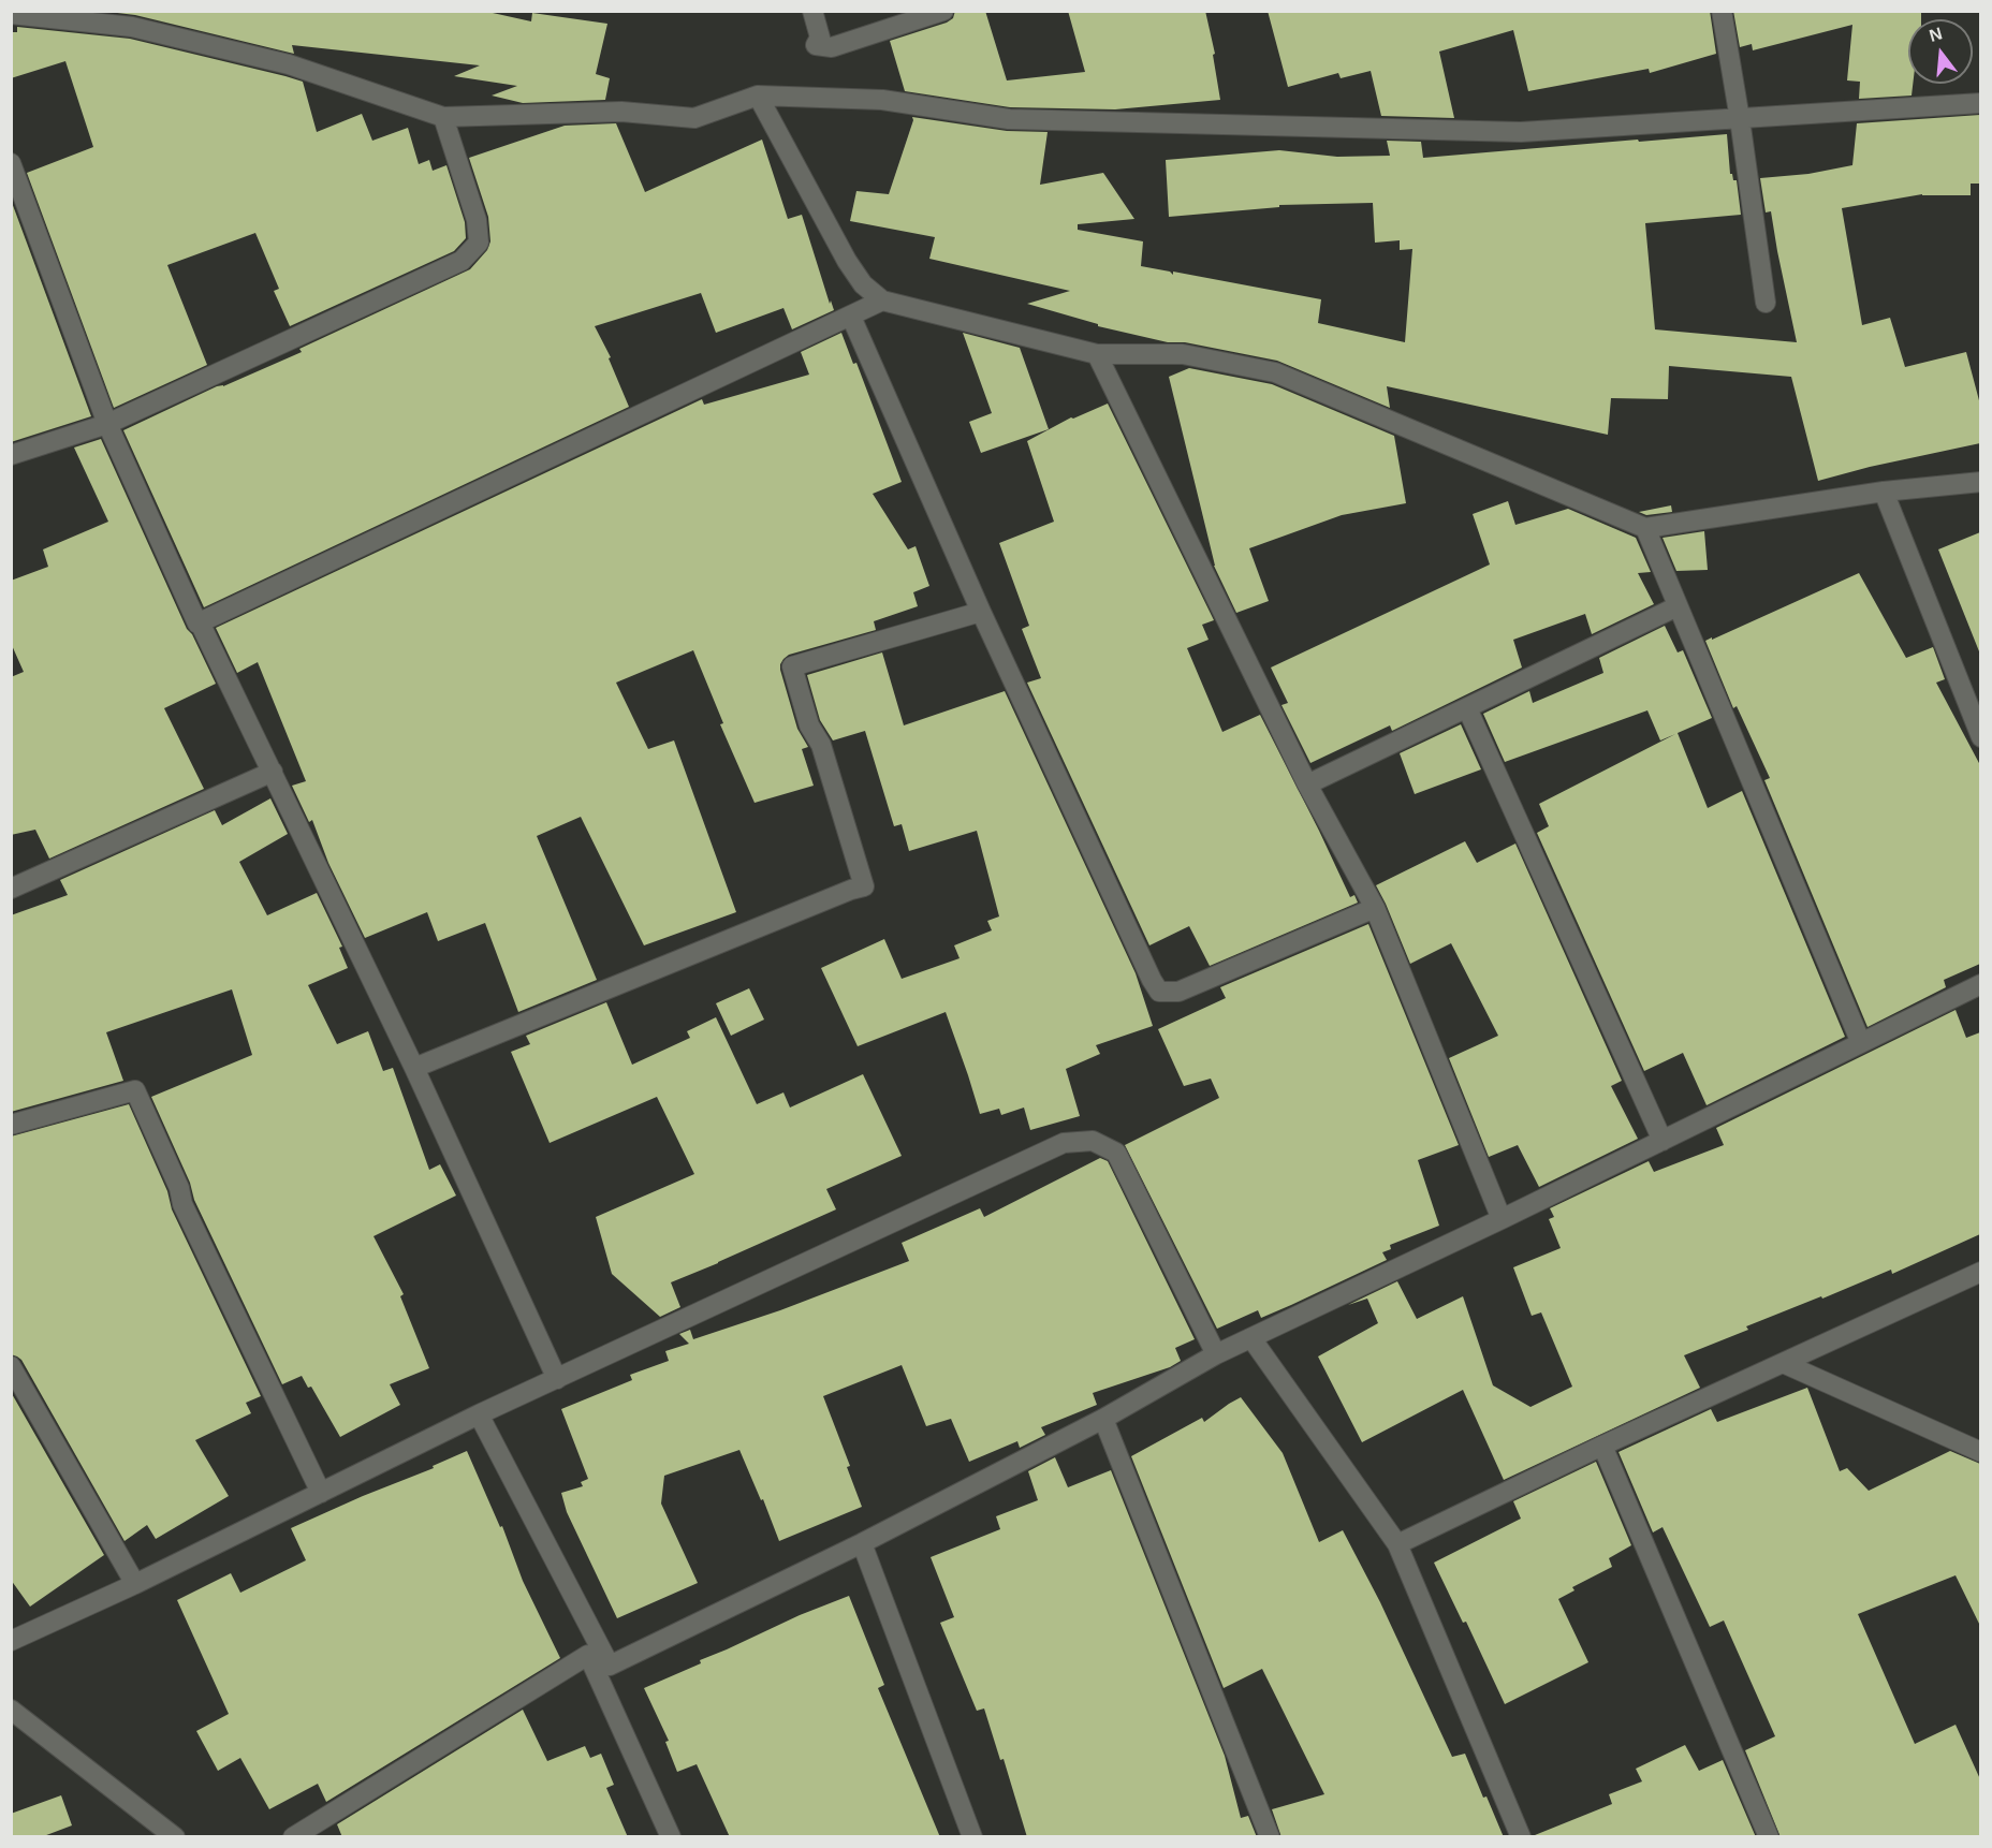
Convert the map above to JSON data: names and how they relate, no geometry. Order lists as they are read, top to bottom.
{
  "north": "top"
}
